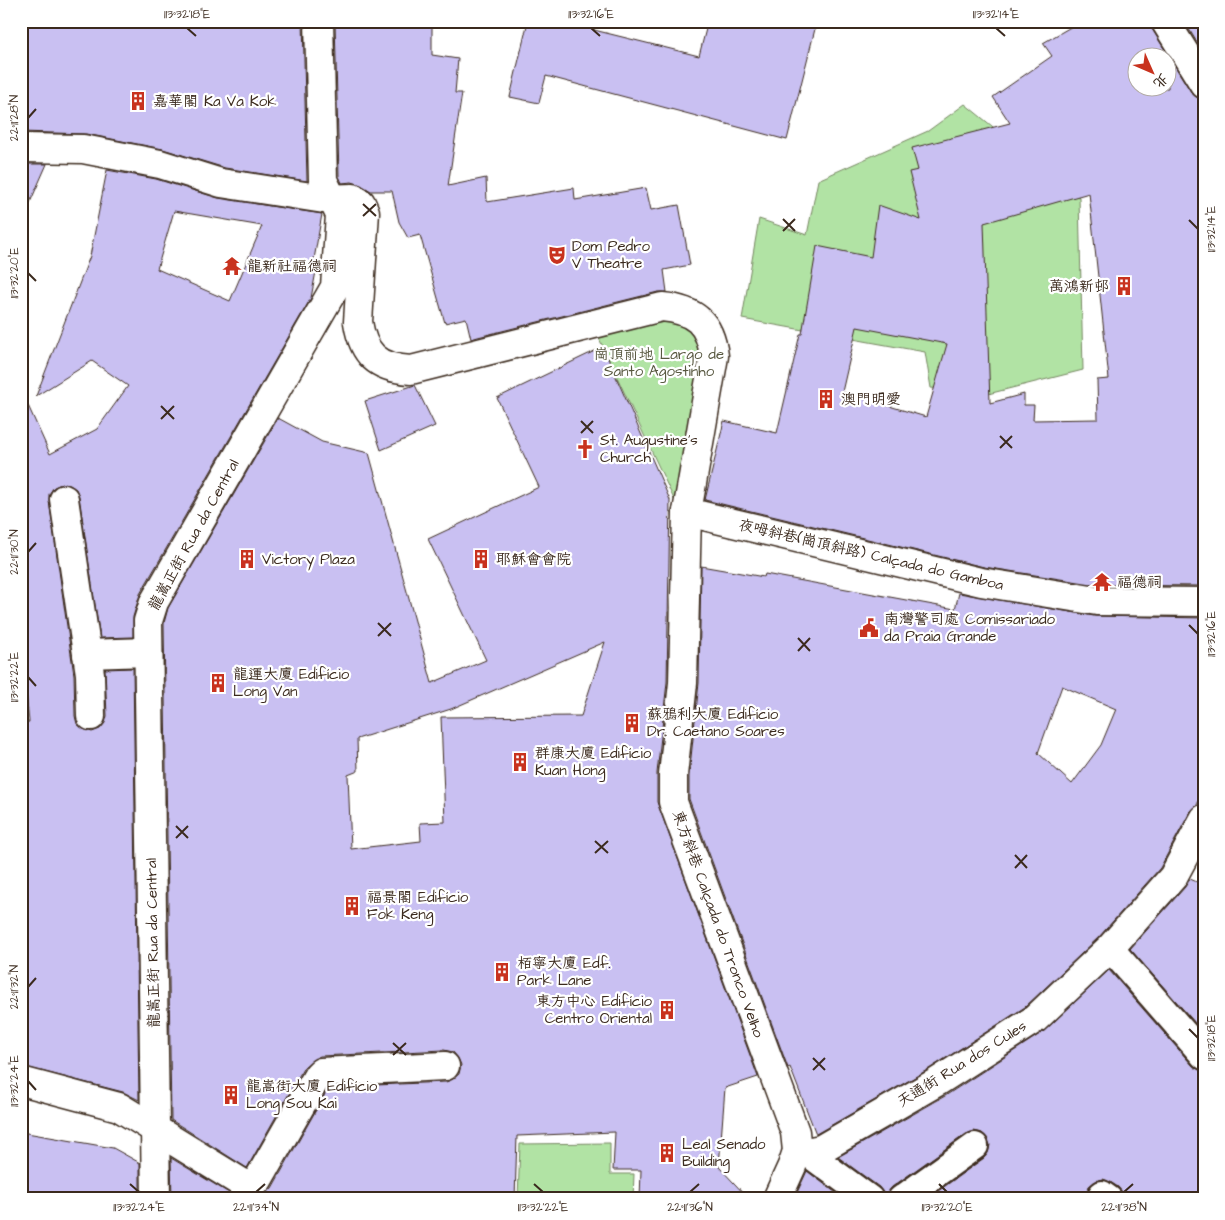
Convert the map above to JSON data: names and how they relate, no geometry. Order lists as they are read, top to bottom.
{
  "streets": {
    "street": [
      "龍嵩正街 Rua da Central",
      "夜呣斜巷(崗頂斜路) Calçada do Gamboa",
      "東方斜巷 Calçada do Tronco Velho",
      "天通街 Rua dos Cules"
    ]
  },
  "crossings": [
    ["龍嵩正街 Rua da Central", "東方斜巷 Calçada do Tronco Velho"],
    ["夜呣斜巷(崗頂斜路) Calçada do Gamboa", "東方斜巷 Calçada do Tronco Velho"],
    ["東方斜巷 Calçada do Tronco Velho", "天通街 Rua dos Cules"]
  ],
  "parks": ["崗頂前地 Largo de Santo Agostinho"],
  "places": {
    "building": [
      "嘉華閣 Ka Va Kok",
      "萬鴻新邨",
      "澳門明愛",
      "Victory Plaza",
      "耶穌會會院",
      "龍運大廈 Edifício Long Van",
      "蘇鴉利大廈 Edifício Dr. Caetano Soares",
      "群康大廈 Edifício Kuan Hong",
      "福景閣 Edifício Fok Keng",
      "栢寧大廈 Edf. Park Lane",
      "東方中心 Edifício Centro Oriental",
      "龍嵩街大廈 Edifício Long Sou Kai",
      "Leal Senado Building"
    ],
    "theatre": ["Dom Pedro V Theatre"],
    "temple": ["龍新社福德祠", "福德祠"],
    "church": ["St. Augustine's Church"],
    "public building": ["南灣警司處 Comissariado da Praia Grande"]
  },
  "north": "bottom right",
  "coordinates": [
    "113°32'18\"E",
    "113°32'16\"E",
    "113°32'14\"E",
    "22°11'28\"N",
    "113°32'20\"E",
    "22°11'30\"N",
    "113°32'22\"E",
    "22°11'32\"N",
    "113°32'24\"E",
    "22°11'34\"N",
    "22°11'36\"N",
    "22°11'38\"N"
  ]
}
